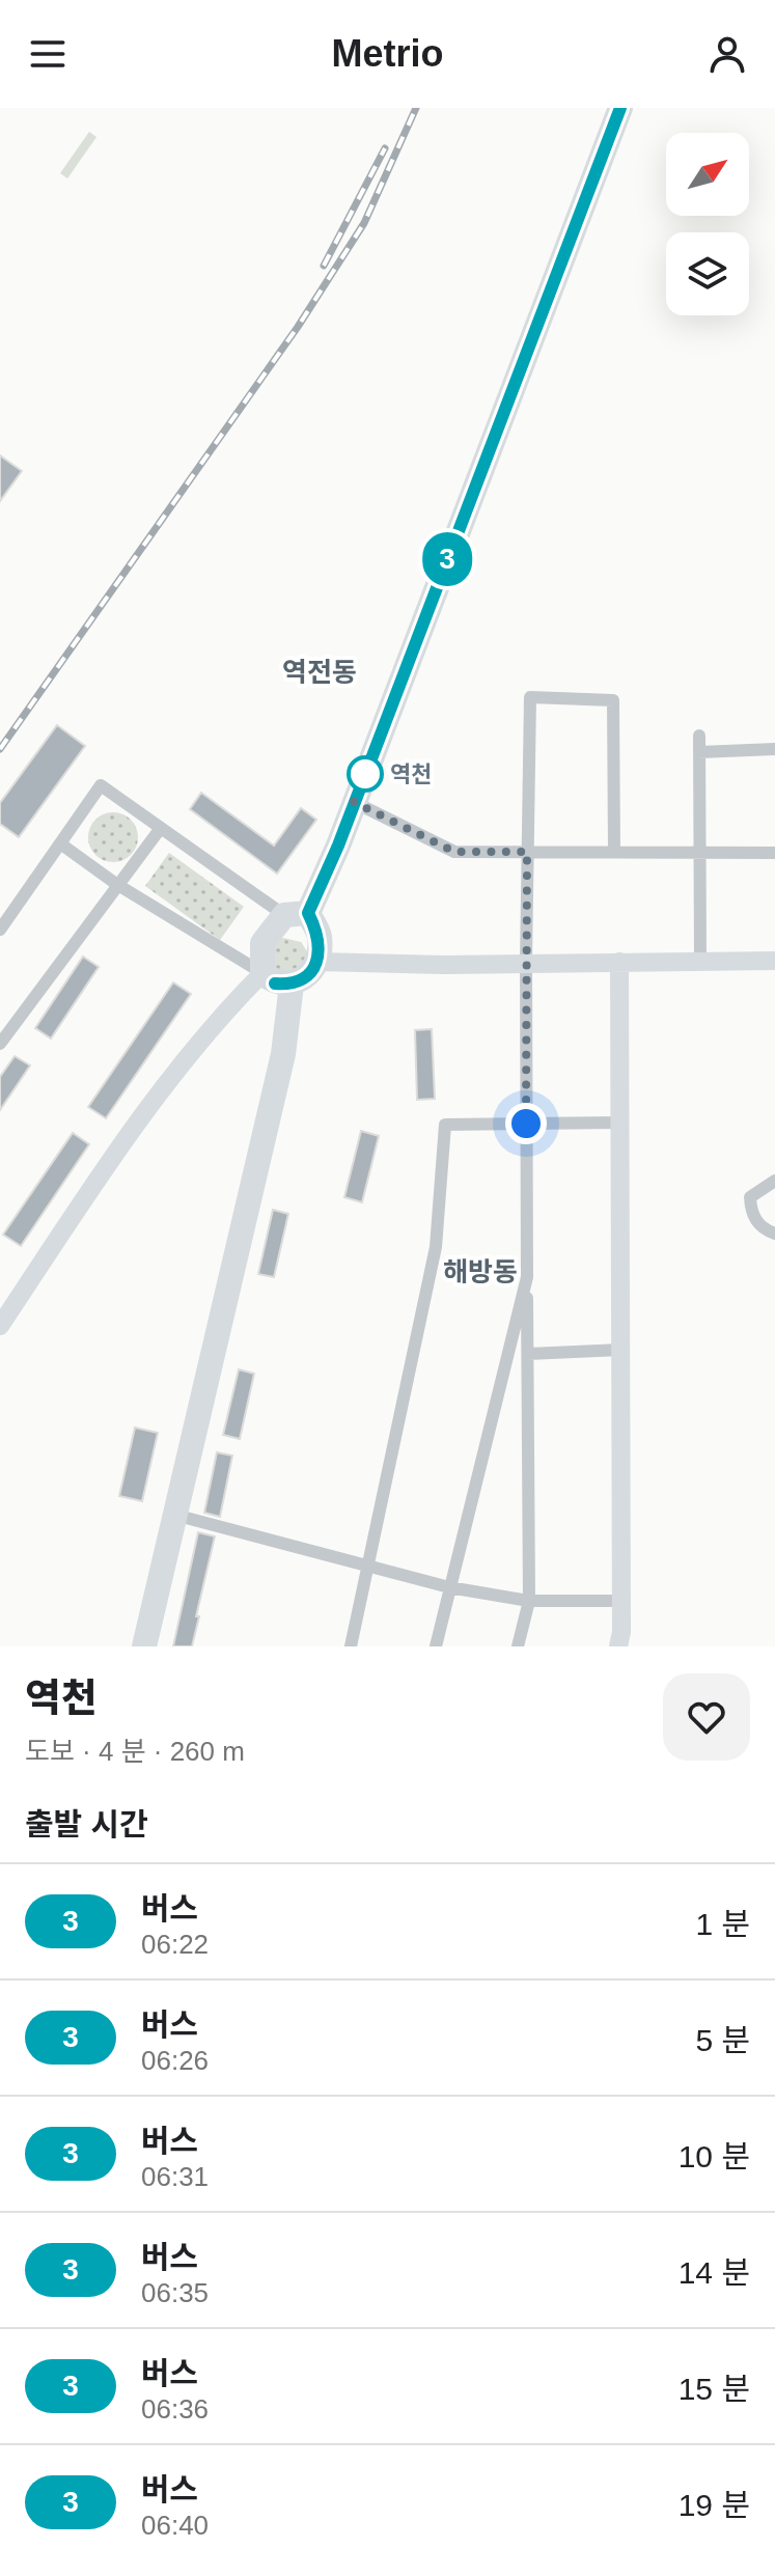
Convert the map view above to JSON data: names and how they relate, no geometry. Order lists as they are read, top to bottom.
{
  "districts": ["역전동", "해방동"],
  "places": ["역천"],
  "lines": ["bus line 3"],
  "north": "top right",
  "page": {
    "header": "Metrio",
    "on_map": "3",
    "heading": [
      ["역천", "도보 · 4 분 · 260 m"],
      "출발 시간"
    ],
    "list": [
      {
        "mark": "3",
        "name": "버스",
        "note": "06:22",
        "value": "1 분"
      },
      {
        "mark": "3",
        "name": "버스",
        "note": "06:26",
        "value": "5 분"
      },
      {
        "mark": "3",
        "name": "버스",
        "note": "06:31",
        "value": "10 분"
      },
      {
        "mark": "3",
        "name": "버스",
        "note": "06:35",
        "value": "14 분"
      },
      {
        "mark": "3",
        "name": "버스",
        "note": "06:36",
        "value": "15 분"
      },
      {
        "mark": "3",
        "name": "버스",
        "note": "06:40",
        "value": "19 분"
      }
    ]
  }
}
